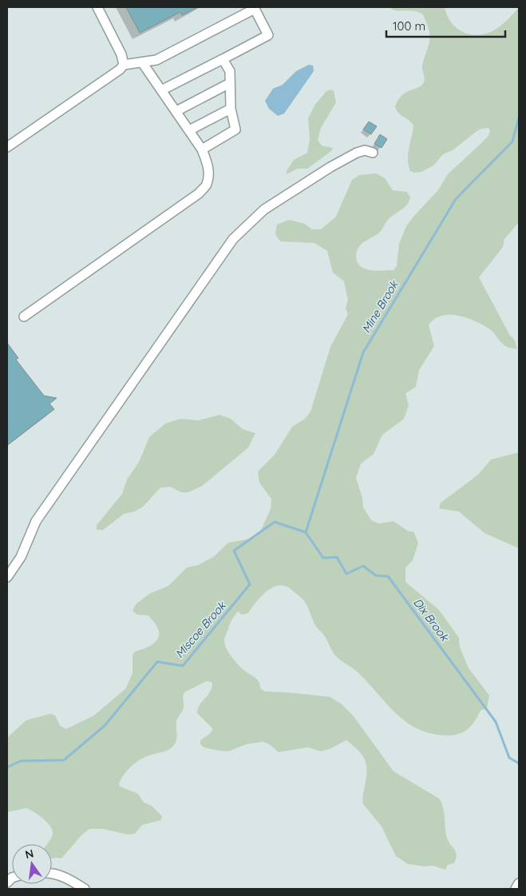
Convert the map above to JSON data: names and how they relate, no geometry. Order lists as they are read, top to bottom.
{
  "water": ["Mine Brook", "Dix Brook", "Miscoe Brook"],
  "scale_bar": "100 m",
  "north": "top"
}
